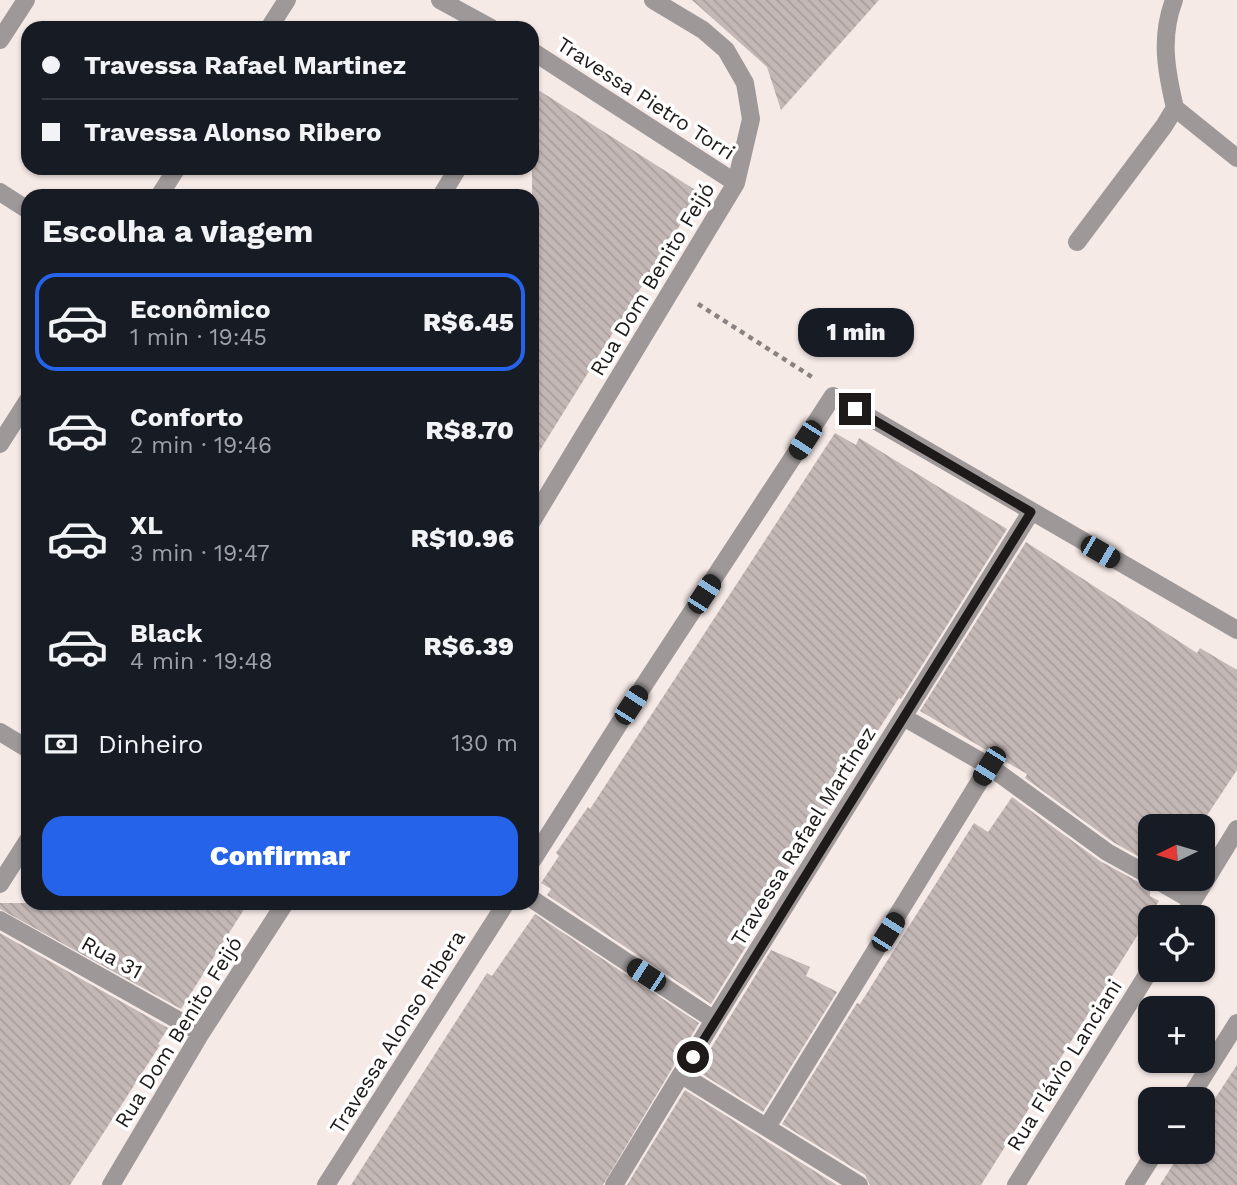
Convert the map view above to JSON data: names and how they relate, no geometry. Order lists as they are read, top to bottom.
{
  "streets": {
    "street": [
      "Travessa Pietro Torri",
      "Rua Dom Benito Feijó",
      "Travessa Rafael Martinez",
      "Rua 31",
      "Travessa Alonso Ribera",
      "Rua Flávio Lanciani"
    ]
  },
  "crossings": [
    ["Travessa Pietro Torri", "Rua Dom Benito Feijó"],
    ["Rua Dom Benito Feijó", "Rua 31"]
  ],
  "north": "left",
  "page": {
    "banner": ["Travessa Rafael Martinez", "Travessa Alonso Ribero"],
    "heading": "Escolha a viagem",
    "list": [
      {
        "name": "Econômico",
        "note": "1 min · 19:45",
        "value": "R$6.45"
      },
      {
        "name": "Conforto",
        "note": "2 min · 19:46",
        "value": "R$8.70"
      },
      {
        "name": "XL",
        "note": "3 min · 19:47",
        "value": "R$10.96"
      },
      {
        "name": "Black",
        "note": "4 min · 19:48",
        "value": "R$6.39"
      }
    ],
    "bubble": "1 min",
    "pay": ["Dinheiro", "130 m"],
    "buttons": "Confirmar",
    "map_buttons": ["+", "−"]
  }
}
